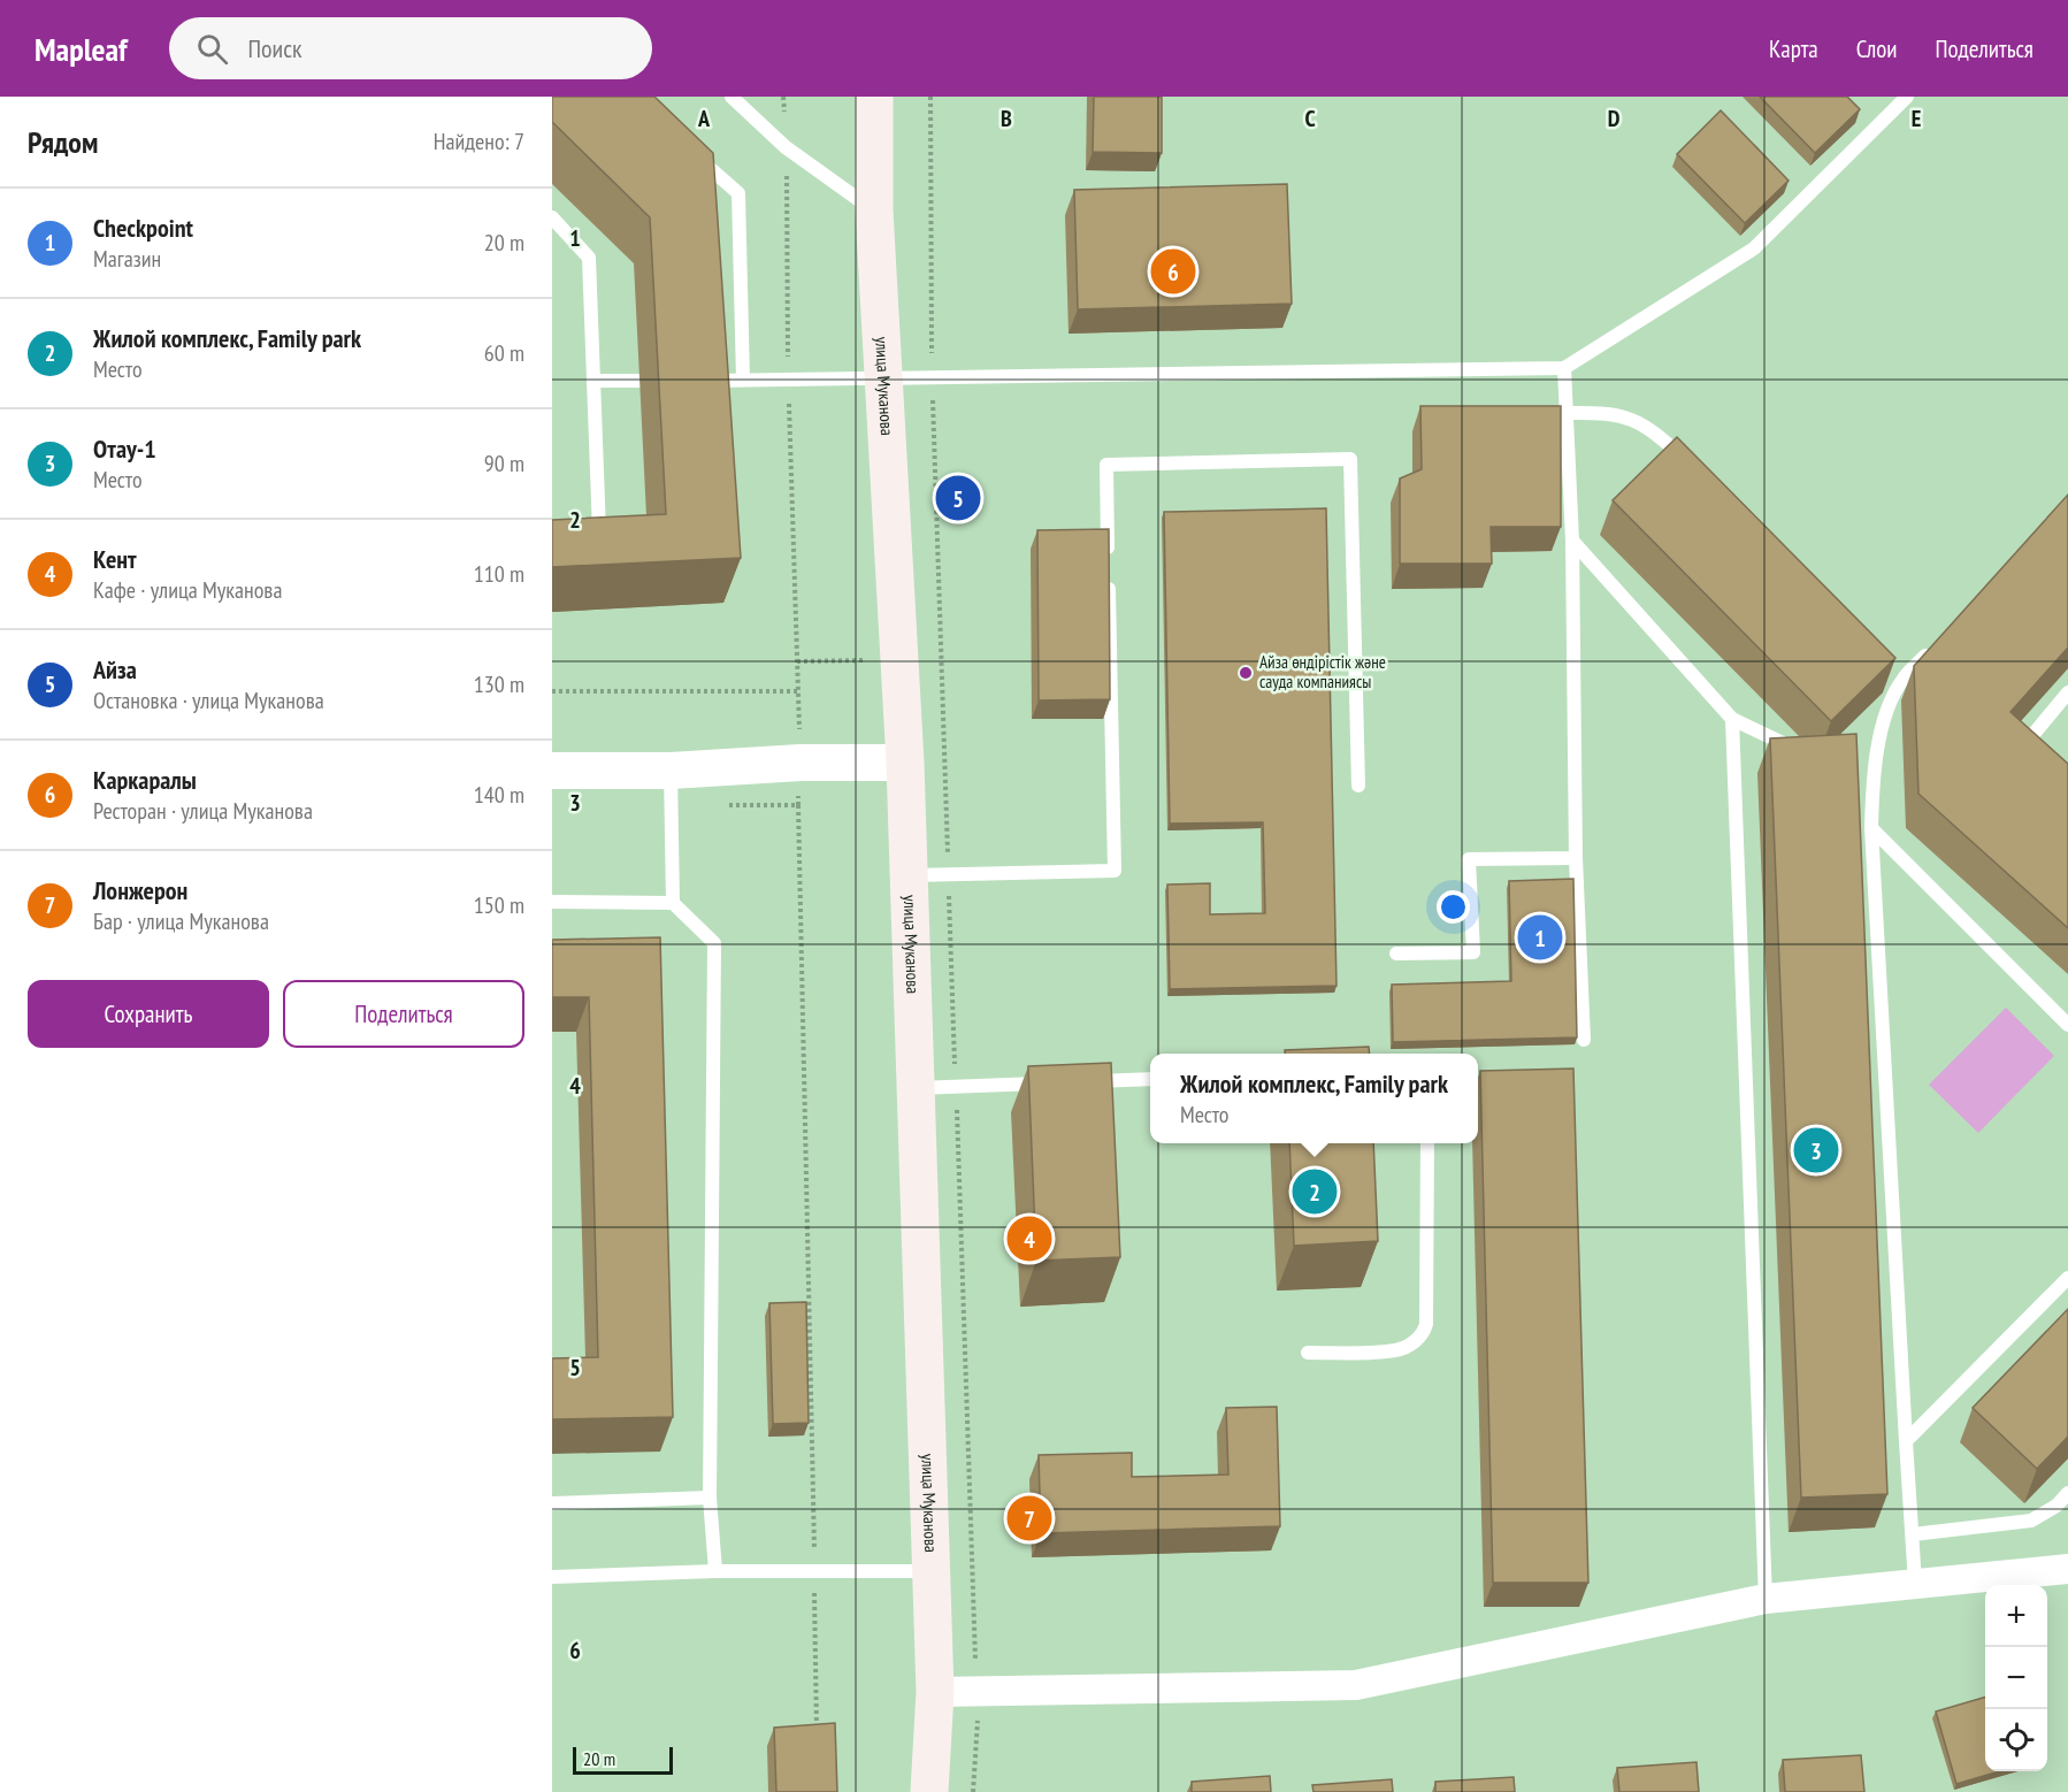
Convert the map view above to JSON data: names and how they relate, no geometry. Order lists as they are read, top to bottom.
{
  "streets": {
    "main road": ["улица Муканова"]
  },
  "places": ["Айза өндірістік және сауда компаниясы"],
  "scale_bar": "20 m",
  "page": {
    "header": "Mapleaf",
    "search": "Поиск",
    "nav": ["Карта", "Слои", "Поделиться"],
    "heading": ["Рядом", "Найдено: 7"],
    "list": [
      {
        "mark": "1",
        "name": "Checkpoint",
        "note": "Магазин",
        "value": "20 m"
      },
      {
        "mark": "2",
        "name": "Жилой комплекс, Family park",
        "note": "Место",
        "value": "60 m"
      },
      {
        "mark": "3",
        "name": "Отау-1",
        "note": "Место",
        "value": "90 m"
      },
      {
        "mark": "4",
        "name": "Кент",
        "note": "Кафе · улица Муканова",
        "value": "110 m"
      },
      {
        "mark": "5",
        "name": "Айза",
        "note": "Остановка · улица Муканова",
        "value": "130 m"
      },
      {
        "mark": "6",
        "name": "Каркаралы",
        "note": "Ресторан · улица Муканова",
        "value": "140 m"
      },
      {
        "mark": "7",
        "name": "Лонжерон",
        "note": "Бар · улица Муканова",
        "value": "150 m"
      }
    ],
    "pins": [
      "6",
      "5",
      "1",
      "3",
      "2",
      "4",
      "7"
    ],
    "buttons": ["Сохранить", "Поделиться"],
    "popup": ["Жилой комплекс, Family park", "Место"],
    "map_buttons": ["+", "−"],
    "scale": "20 m"
  },
  "grid": {
    "columns": [
      "A",
      "B",
      "C",
      "D",
      "E"
    ],
    "rows": [
      "1",
      "2",
      "3",
      "4",
      "5",
      "6"
    ]
  }
}
